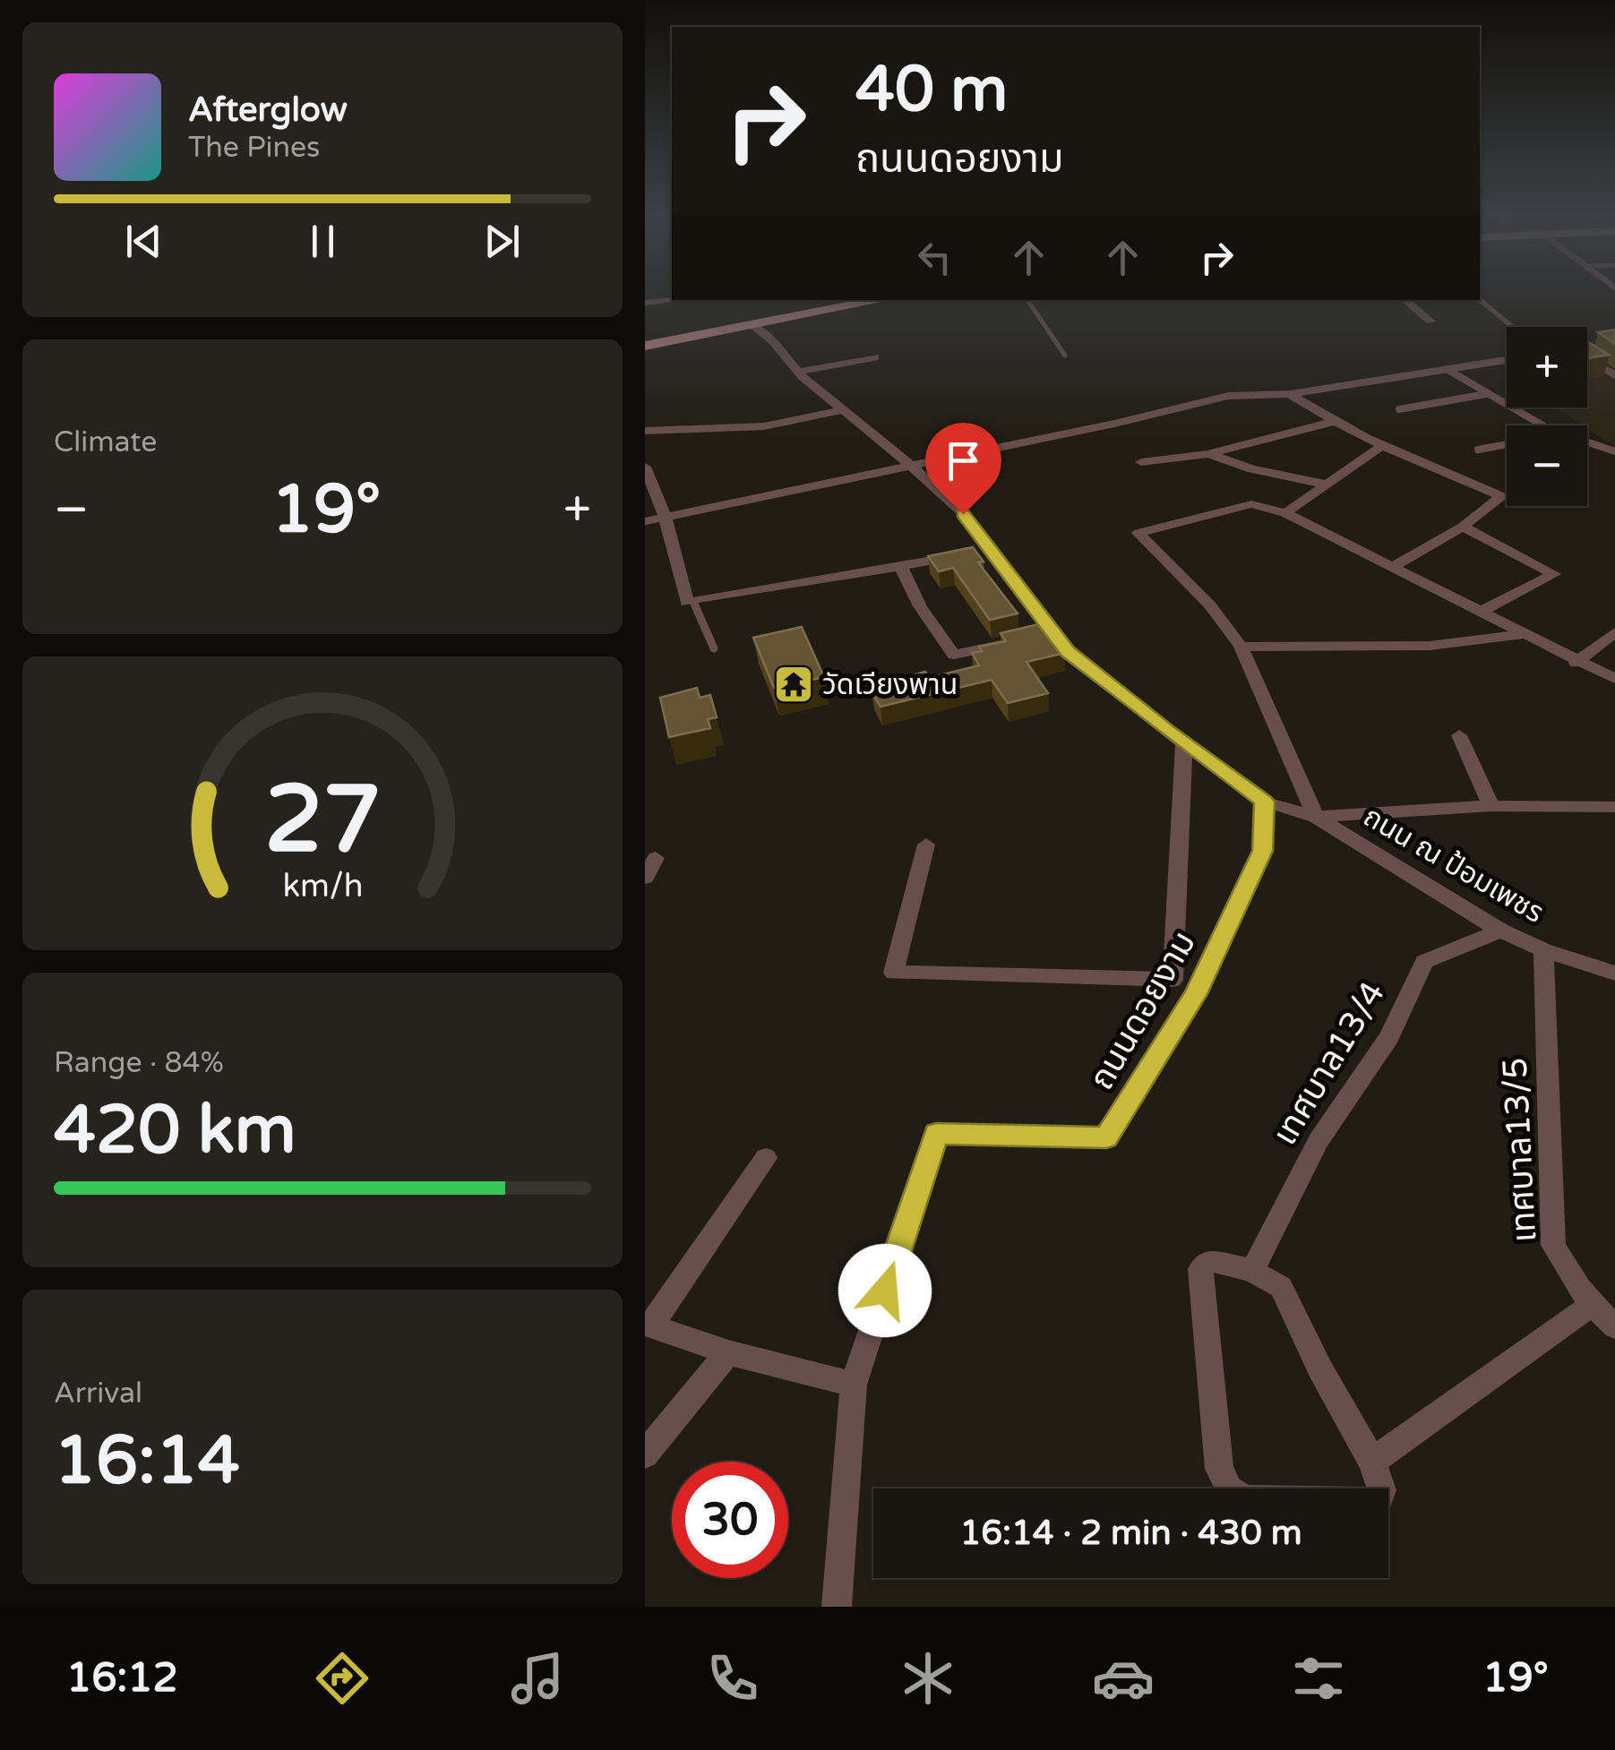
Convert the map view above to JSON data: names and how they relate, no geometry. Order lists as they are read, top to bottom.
{
  "streets": {
    "street": [
      "ถนน ณ ป้อมเพชร",
      "ถนนดอยงาม",
      "เทศบาล13/4",
      "เทศบาล13/5"
    ]
  },
  "crossings": [
    ["ถนน ณ ป้อมเพชร", "ถนนดอยงาม"],
    ["ถนน ณ ป้อมเพชร", "เทศบาล13/4"],
    ["ถนน ณ ป้อมเพชร", "เทศบาล13/5"]
  ],
  "places": {
    "temple": ["วัดเวียงพาน"]
  },
  "page": {
    "turn": ["40 m", "ถนนดอยงาม"],
    "song": ["Afterglow", "The Pines"],
    "map_buttons": ["+", "−"],
    "tile": [
      "Climate",
      ["Range · 84%", "420 km"],
      ["Arrival", "16:14"]
    ],
    "heat": ["−", "19°", "+"],
    "limit": "30",
    "trip": "16:14 · 2 min · 430 m",
    "tabs": ["16:12", "19°"],
    "gauge": ["27", "km/h"]
  }
}
